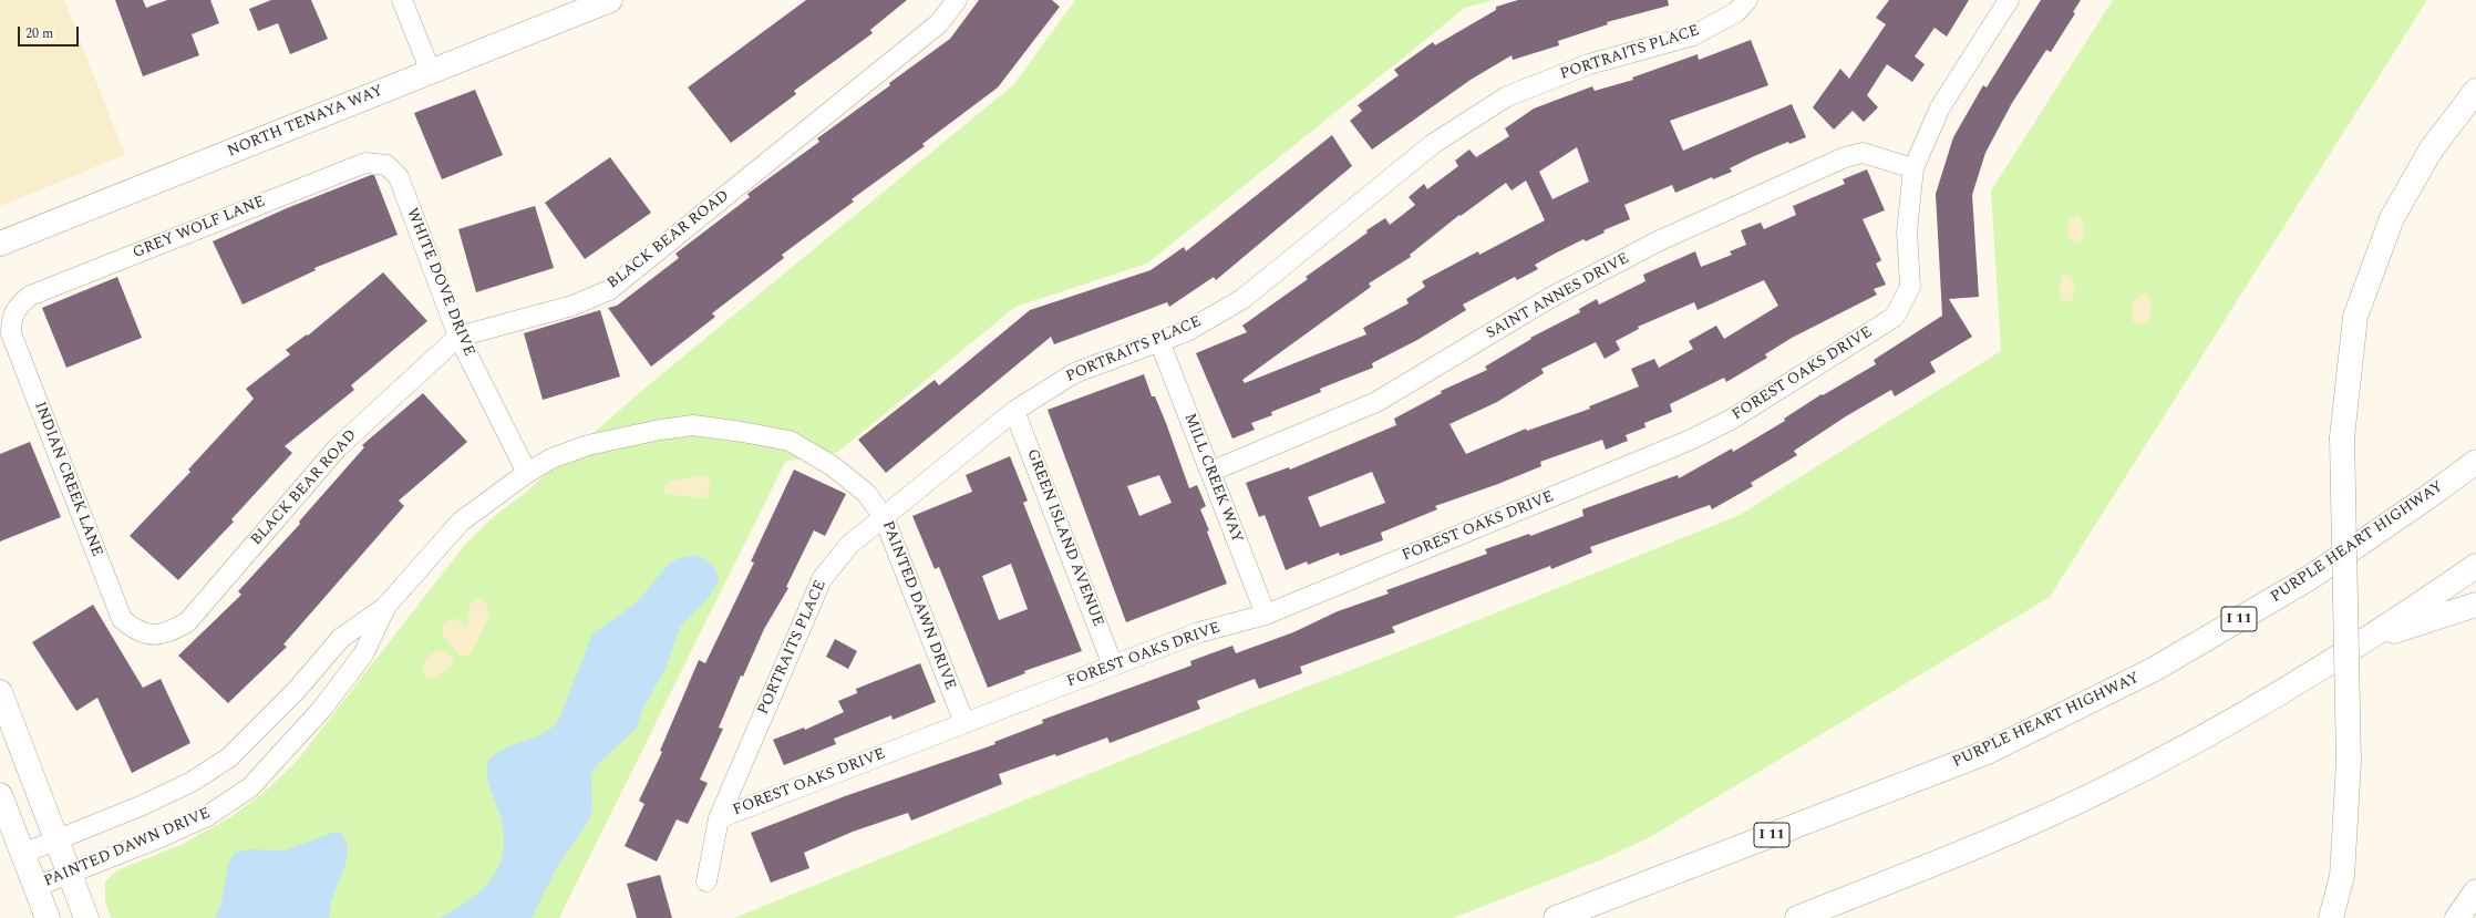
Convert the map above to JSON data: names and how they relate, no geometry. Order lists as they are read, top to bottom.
{
  "streets": {
    "main road": ["NORTH TENAYA WAY", "PURPLE HEART HIGHWAY", "I 11"],
    "street": [
      "PORTRAITS PLACE",
      "GREY WOLF LANE",
      "BLACK BEAR ROAD",
      "WHITE DOVE DRIVE",
      "SAINT ANNES DRIVE",
      "FOREST OAKS DRIVE",
      "MILL CREEK WAY",
      "INDIAN CREEK LANE",
      "GREEN ISLAND AVENUE",
      "PAINTED DAWN DRIVE"
    ]
  },
  "crossings": [
    ["PORTRAITS PLACE", "FOREST OAKS DRIVE"],
    ["PORTRAITS PLACE", "MILL CREEK WAY"],
    ["PORTRAITS PLACE", "GREEN ISLAND AVENUE"],
    ["PORTRAITS PLACE", "PAINTED DAWN DRIVE"],
    ["GREY WOLF LANE", "WHITE DOVE DRIVE"],
    ["GREY WOLF LANE", "INDIAN CREEK LANE"],
    ["BLACK BEAR ROAD", "WHITE DOVE DRIVE"],
    ["BLACK BEAR ROAD", "INDIAN CREEK LANE"],
    ["WHITE DOVE DRIVE", "PAINTED DAWN DRIVE"],
    ["SAINT ANNES DRIVE", "FOREST OAKS DRIVE"],
    ["SAINT ANNES DRIVE", "MILL CREEK WAY"],
    ["FOREST OAKS DRIVE", "MILL CREEK WAY"],
    ["FOREST OAKS DRIVE", "GREEN ISLAND AVENUE"],
    ["FOREST OAKS DRIVE", "PAINTED DAWN DRIVE"]
  ],
  "scale_bar": "20 m"
}
